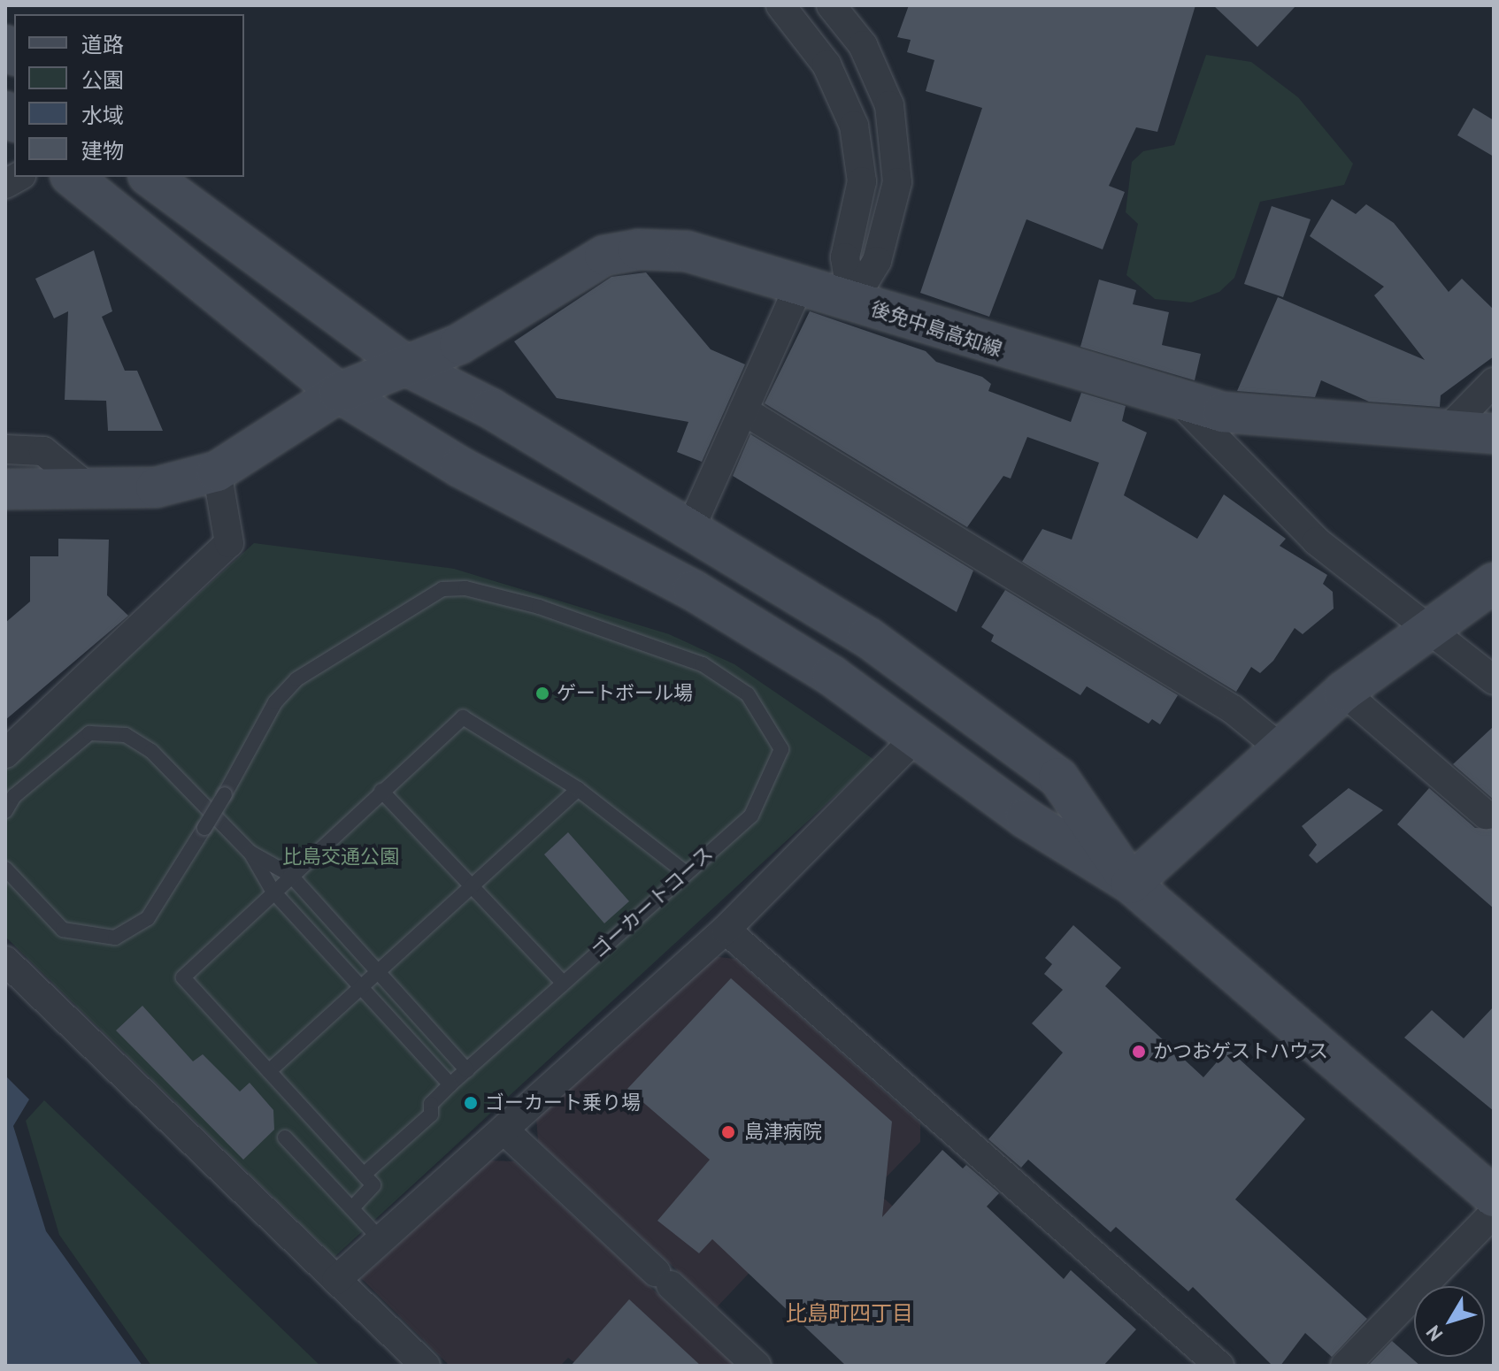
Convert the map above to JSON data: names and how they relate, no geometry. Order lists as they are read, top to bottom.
{
  "streets": {
    "main road": ["後免中島高知線"],
    "lane": ["ゴーカートコース"]
  },
  "districts": ["比島町四丁目"],
  "parks": ["比島交通公園"],
  "places": [
    "ゲートボール場",
    "かつおゲストハウス",
    "ゴーカート乗り場",
    "島津病院"
  ],
  "legend": [
    "道路",
    "公園",
    "水域",
    "建物"
  ],
  "north": "bottom left"
}
